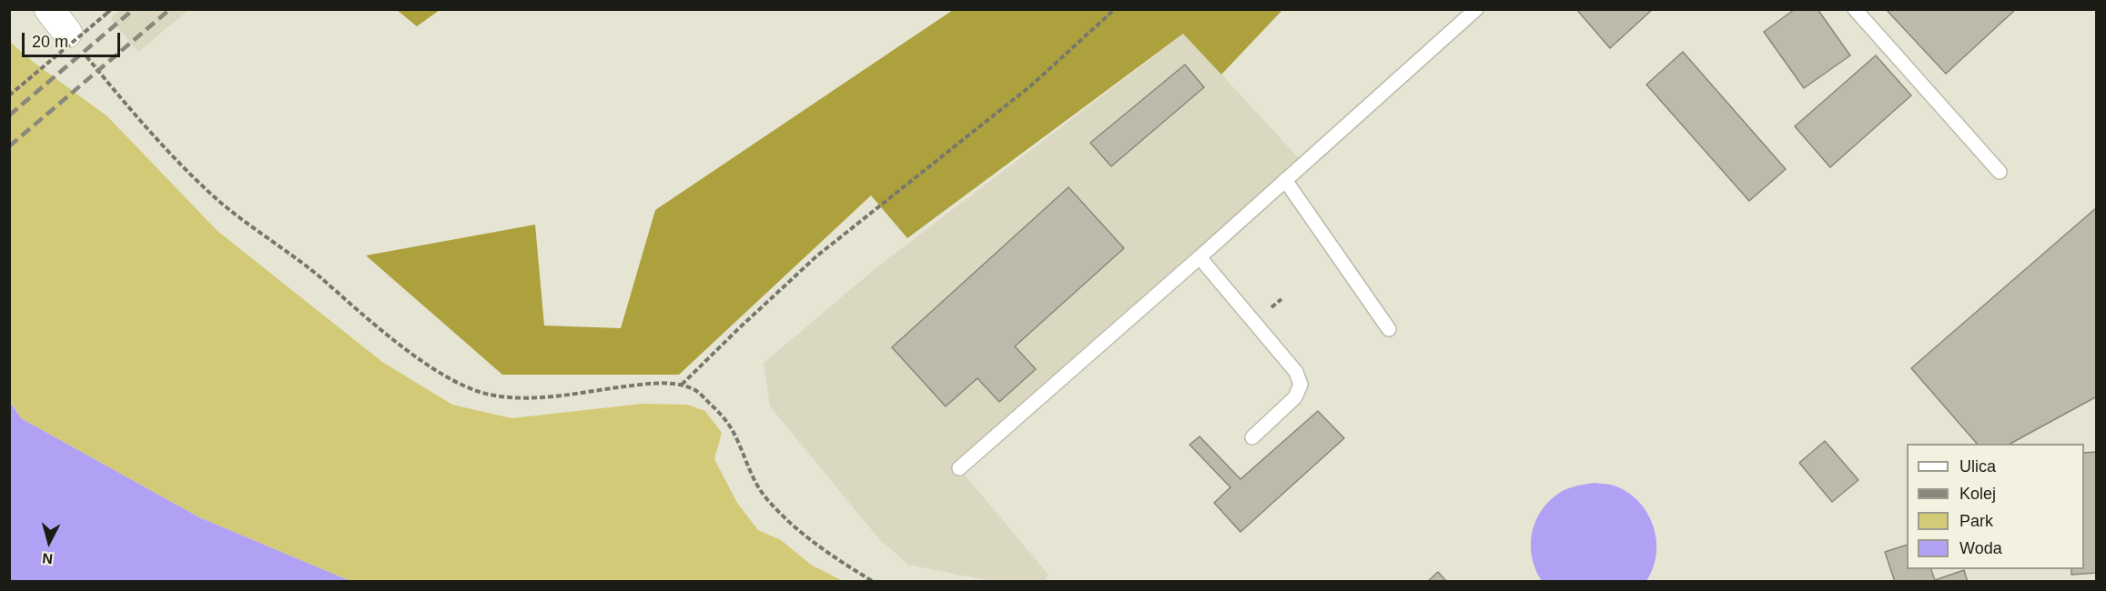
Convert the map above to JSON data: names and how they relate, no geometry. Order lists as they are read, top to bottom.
{
  "legend": [
    "Ulica",
    "Kolej",
    "Park",
    "Woda"
  ],
  "scale_bar": "20 m",
  "north": "bottom"
}
